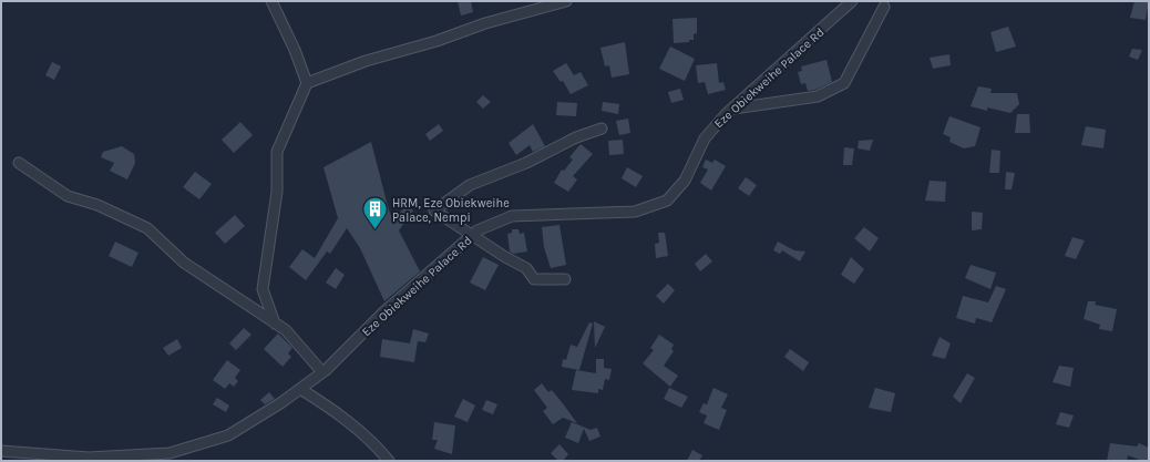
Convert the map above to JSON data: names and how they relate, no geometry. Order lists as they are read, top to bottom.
{
  "streets": {
    "street": ["Eze Obiekweihe Palace Rd"]
  },
  "places": {
    "building": ["HRM, Eze Obiekweihe Palace, Nempi"]
  }
}
